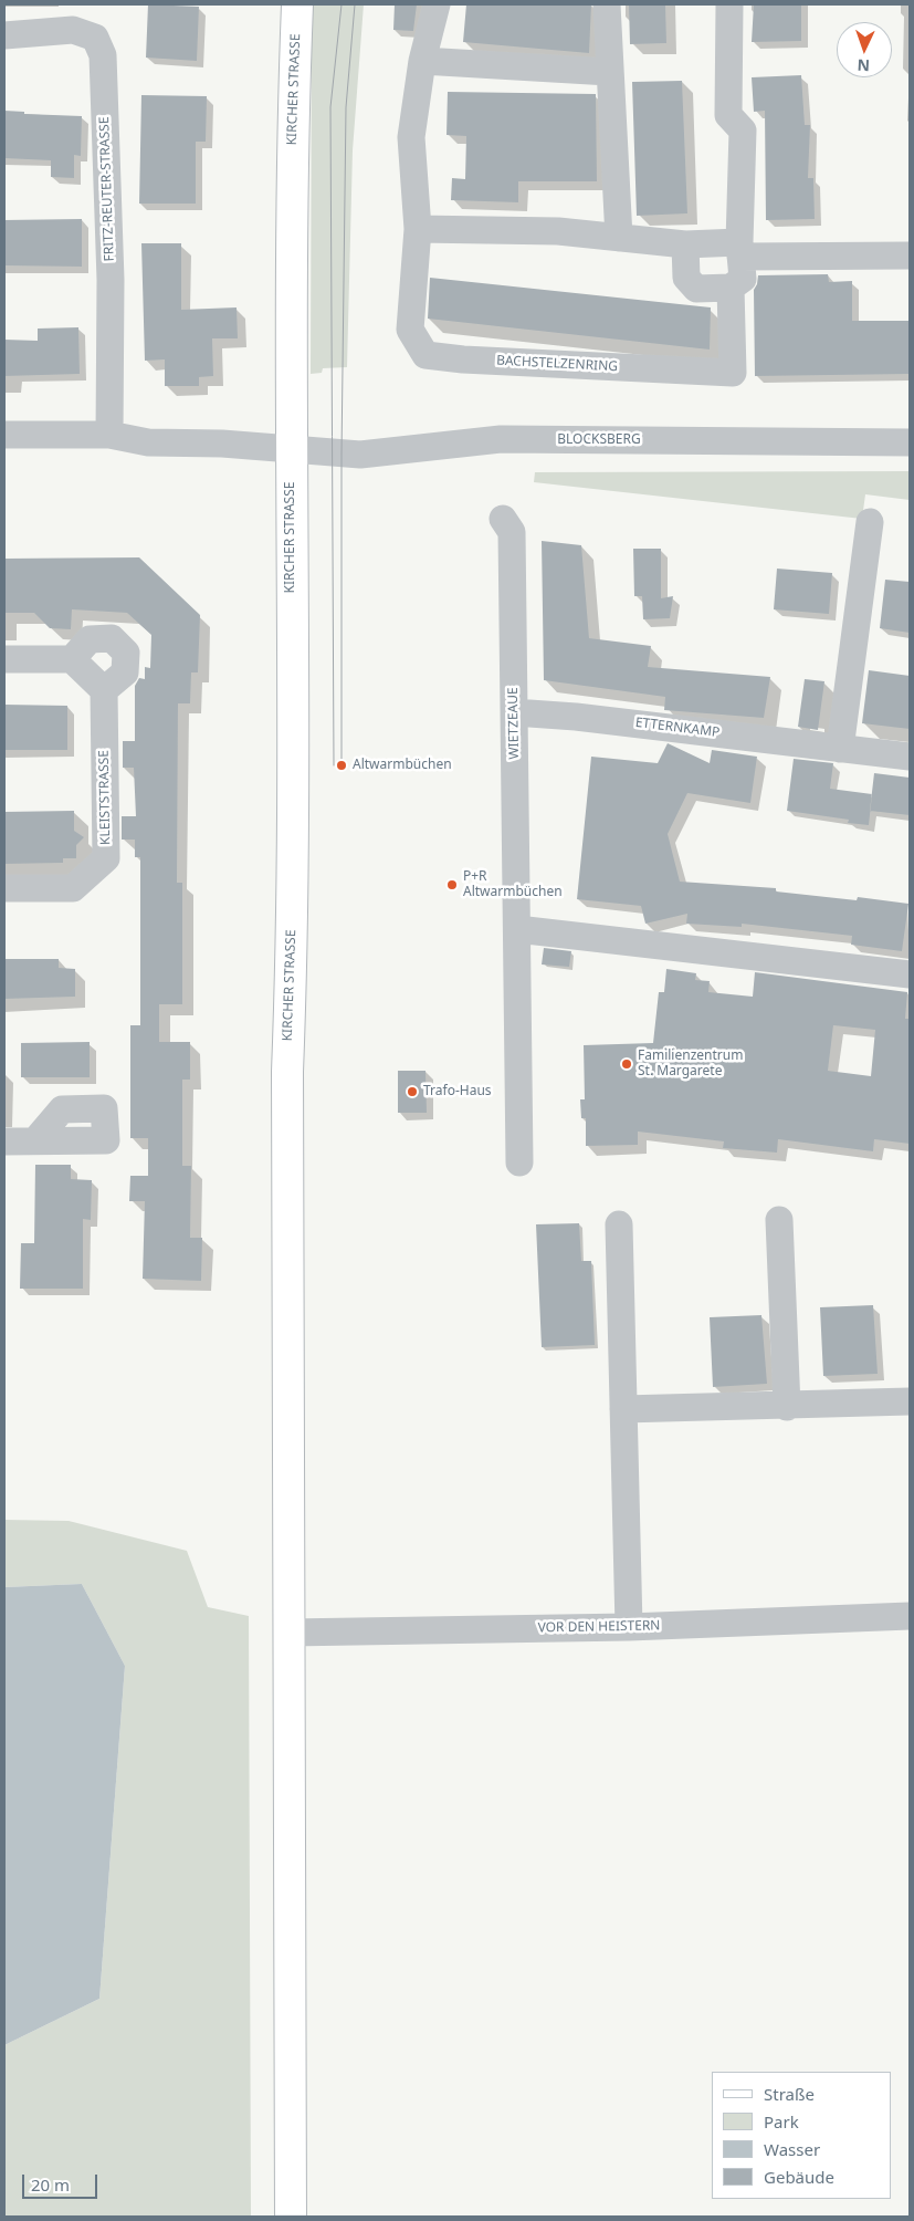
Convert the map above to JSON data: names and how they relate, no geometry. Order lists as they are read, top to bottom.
{
  "streets": {
    "main road": ["KIRCHER STRASSE"],
    "street": [
      "FRITZ-REUTER-STRASSE",
      "BACHSTELZENRING",
      "BLOCKSBERG",
      "WIETZEAUE",
      "ETTERNKAMP",
      "KLEISTSTRASSE",
      "VOR DEN HEISTERN"
    ]
  },
  "crossings": [
    ["KIRCHER STRASSE", "BLOCKSBERG"],
    ["KIRCHER STRASSE", "VOR DEN HEISTERN"],
    ["FRITZ-REUTER-STRASSE", "BLOCKSBERG"],
    ["WIETZEAUE", "ETTERNKAMP"]
  ],
  "places": [
    "Altwarmbüchen",
    "P+R Altwarmbüchen",
    "Familienzentrum St. Margarete",
    "Trafo-Haus"
  ],
  "legend": [
    "Straße",
    "Park",
    "Wasser",
    "Gebäude"
  ],
  "scale_bar": "20 m",
  "north": "bottom"
}
